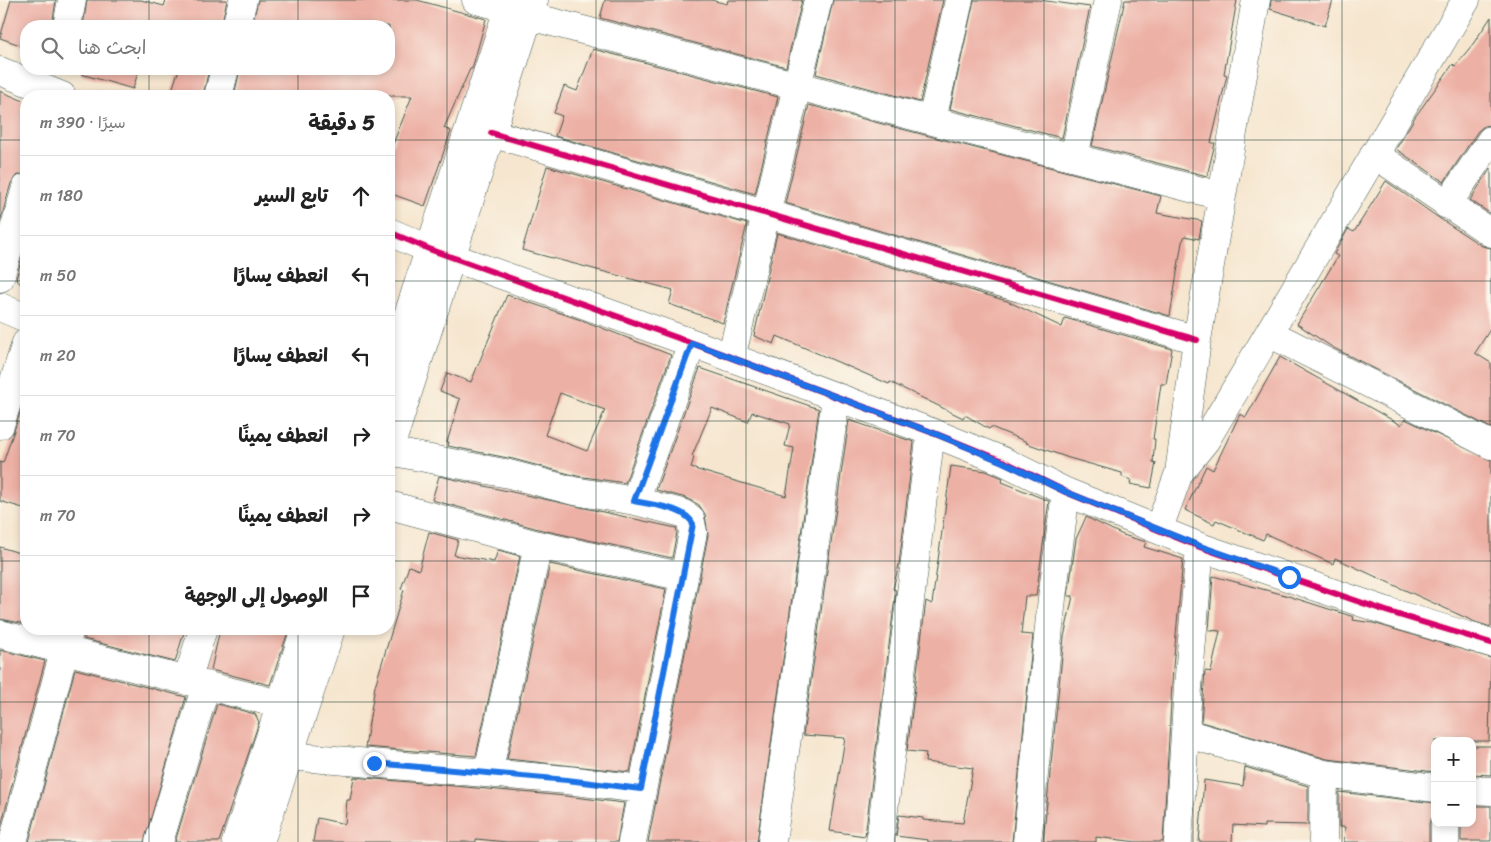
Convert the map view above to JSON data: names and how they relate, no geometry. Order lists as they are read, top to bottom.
{
  "page": {
    "search": "ابحث هنا",
    "heading": ["5 دقيقة", "سيرًا · 390 m"],
    "list": [
      ["تابع السير", "180 m"],
      ["انعطف يسارًا", "50 m"],
      ["انعطف يسارًا", "20 m"],
      ["انعطف يمينًا", "70 m"],
      ["انعطف يمينًا", "70 m"],
      "الوصول إلى الوجهة"
    ],
    "map_buttons": ["+", "−"]
  }
}
